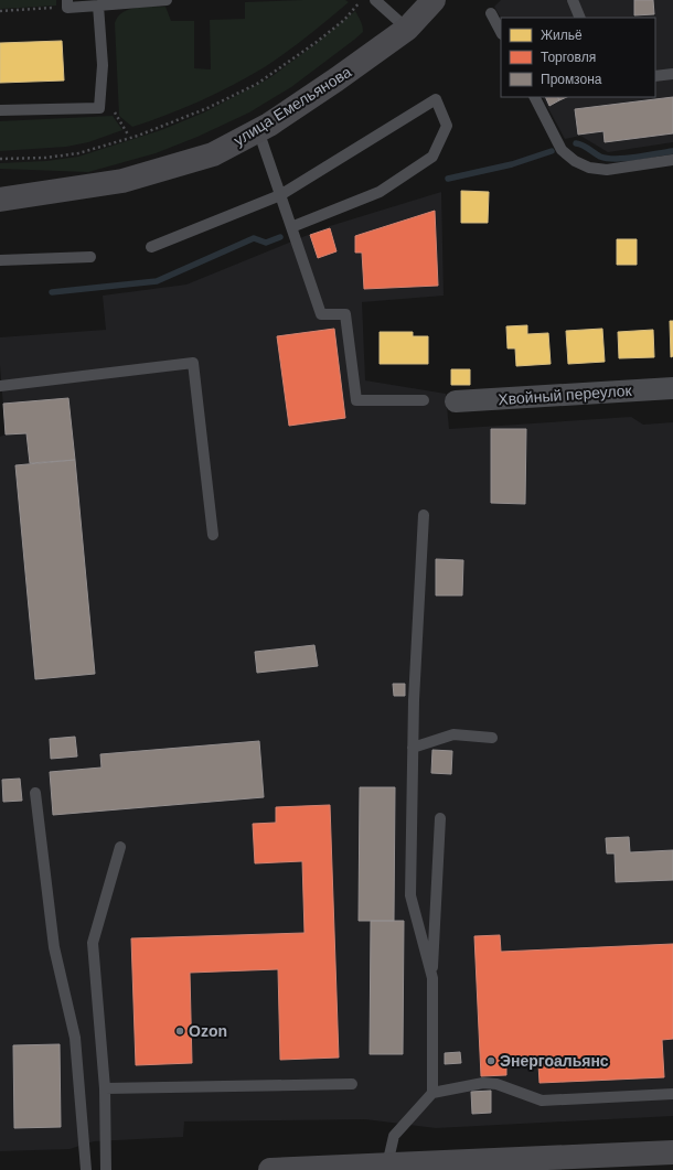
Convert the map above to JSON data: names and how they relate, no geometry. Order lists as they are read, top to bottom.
{
  "streets": {
    "main road": ["улица Емельянова"],
    "street": ["Хвойный переулок"]
  },
  "places": ["Ozon", "Энергоальянс"],
  "legend": ["Жильё", "Торговля", "Промзона"]
}
